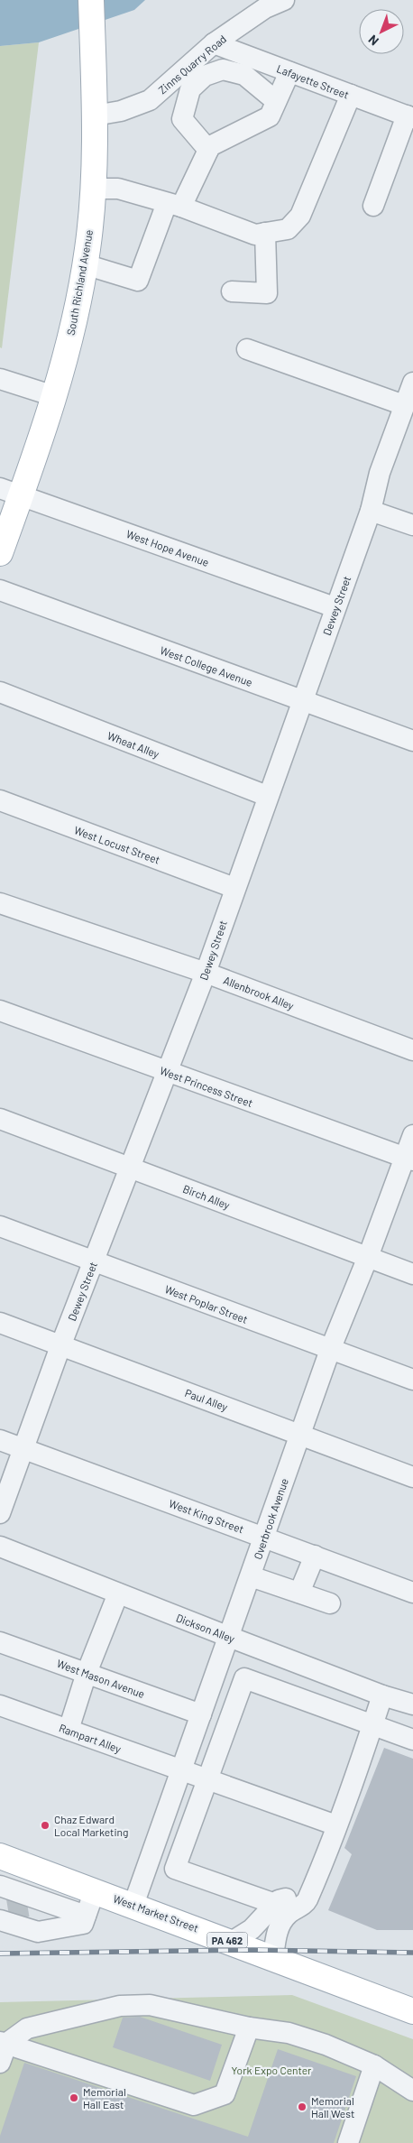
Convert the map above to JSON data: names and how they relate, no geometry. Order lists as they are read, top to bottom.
{
  "streets": {
    "main road": ["South Richland Avenue", "West Market Street", "PA 462"],
    "street": [
      "Zinns Quarry Road",
      "Lafayette Street",
      "West Hope Avenue",
      "Dewey Street",
      "West College Avenue",
      "Wheat Alley",
      "West Locust Street",
      "Allenbrook Alley",
      "West Princess Street",
      "Birch Alley",
      "West Poplar Street",
      "Paul Alley",
      "West King Street",
      "Overbrook Avenue",
      "Dickson Alley",
      "West Mason Avenue",
      "Rampart Alley"
    ]
  },
  "crossings": [
    ["Zinns Quarry Road", "Lafayette Street"],
    ["Zinns Quarry Road", "South Richland Avenue"],
    ["South Richland Avenue", "West Hope Avenue"],
    ["West Hope Avenue", "Dewey Street"],
    ["Dewey Street", "West College Avenue"],
    ["Dewey Street", "Wheat Alley"],
    ["Dewey Street", "West Locust Street"],
    ["Dewey Street", "Allenbrook Alley"],
    ["Dewey Street", "West Princess Street"],
    ["Dewey Street", "Birch Alley"],
    ["Dewey Street", "West Poplar Street"],
    ["Dewey Street", "Paul Alley"],
    ["Dewey Street", "West King Street"],
    ["West Princess Street", "Overbrook Avenue"],
    ["Birch Alley", "Overbrook Avenue"],
    ["West Poplar Street", "Overbrook Avenue"],
    ["Paul Alley", "Overbrook Avenue"],
    ["West King Street", "Overbrook Avenue"],
    ["Overbrook Avenue", "Dickson Alley"],
    ["Overbrook Avenue", "West Mason Avenue"],
    ["Overbrook Avenue", "Rampart Alley"],
    ["Overbrook Avenue", "West Market Street"]
  ],
  "parks": ["York Expo Center"],
  "places": ["Chaz Edward Local Marketing", "Memorial Hall East", "Memorial Hall West"],
  "north": "bottom left"
}
